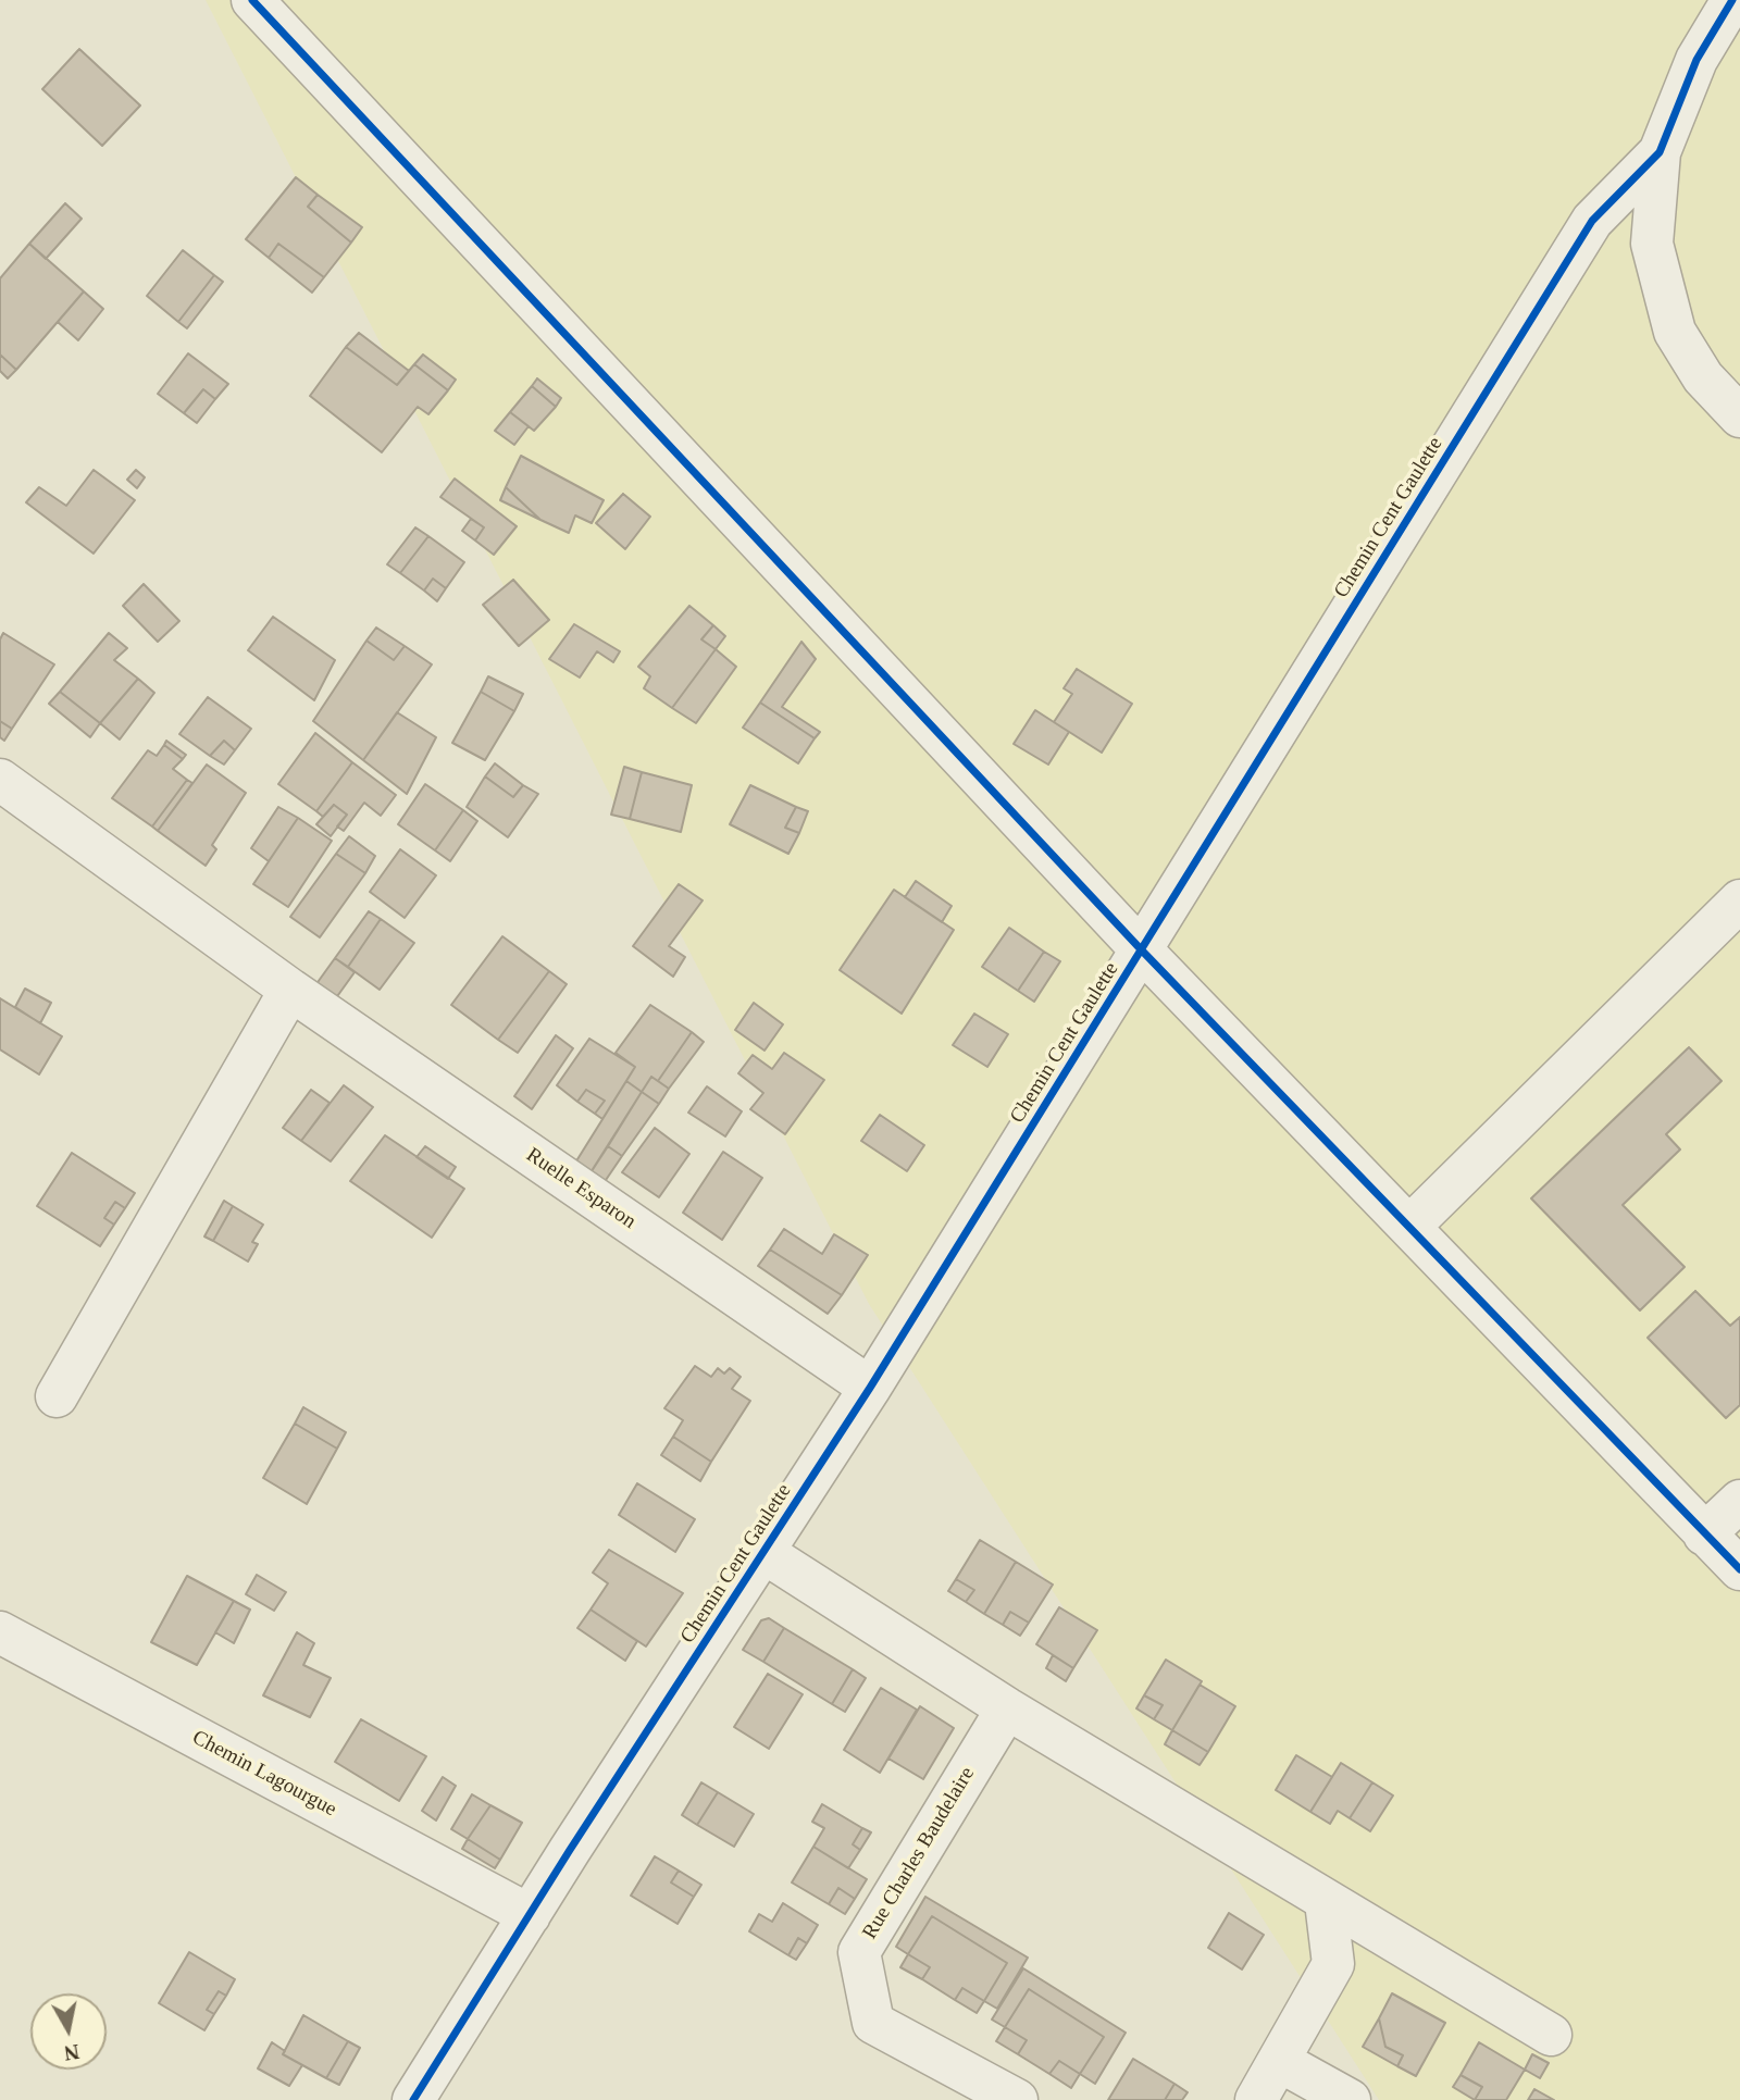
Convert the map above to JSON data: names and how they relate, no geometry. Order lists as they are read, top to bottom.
{
  "streets": {
    "street": [
      "Chemin Cent Gaulette",
      "Ruelle Esparon",
      "Chemin Lagourgue",
      "Rue Charles Baudelaire"
    ]
  },
  "crossings": [
    ["Chemin Cent Gaulette", "Ruelle Esparon"],
    ["Chemin Cent Gaulette", "Chemin Lagourgue"]
  ],
  "north": "bottom"
}
